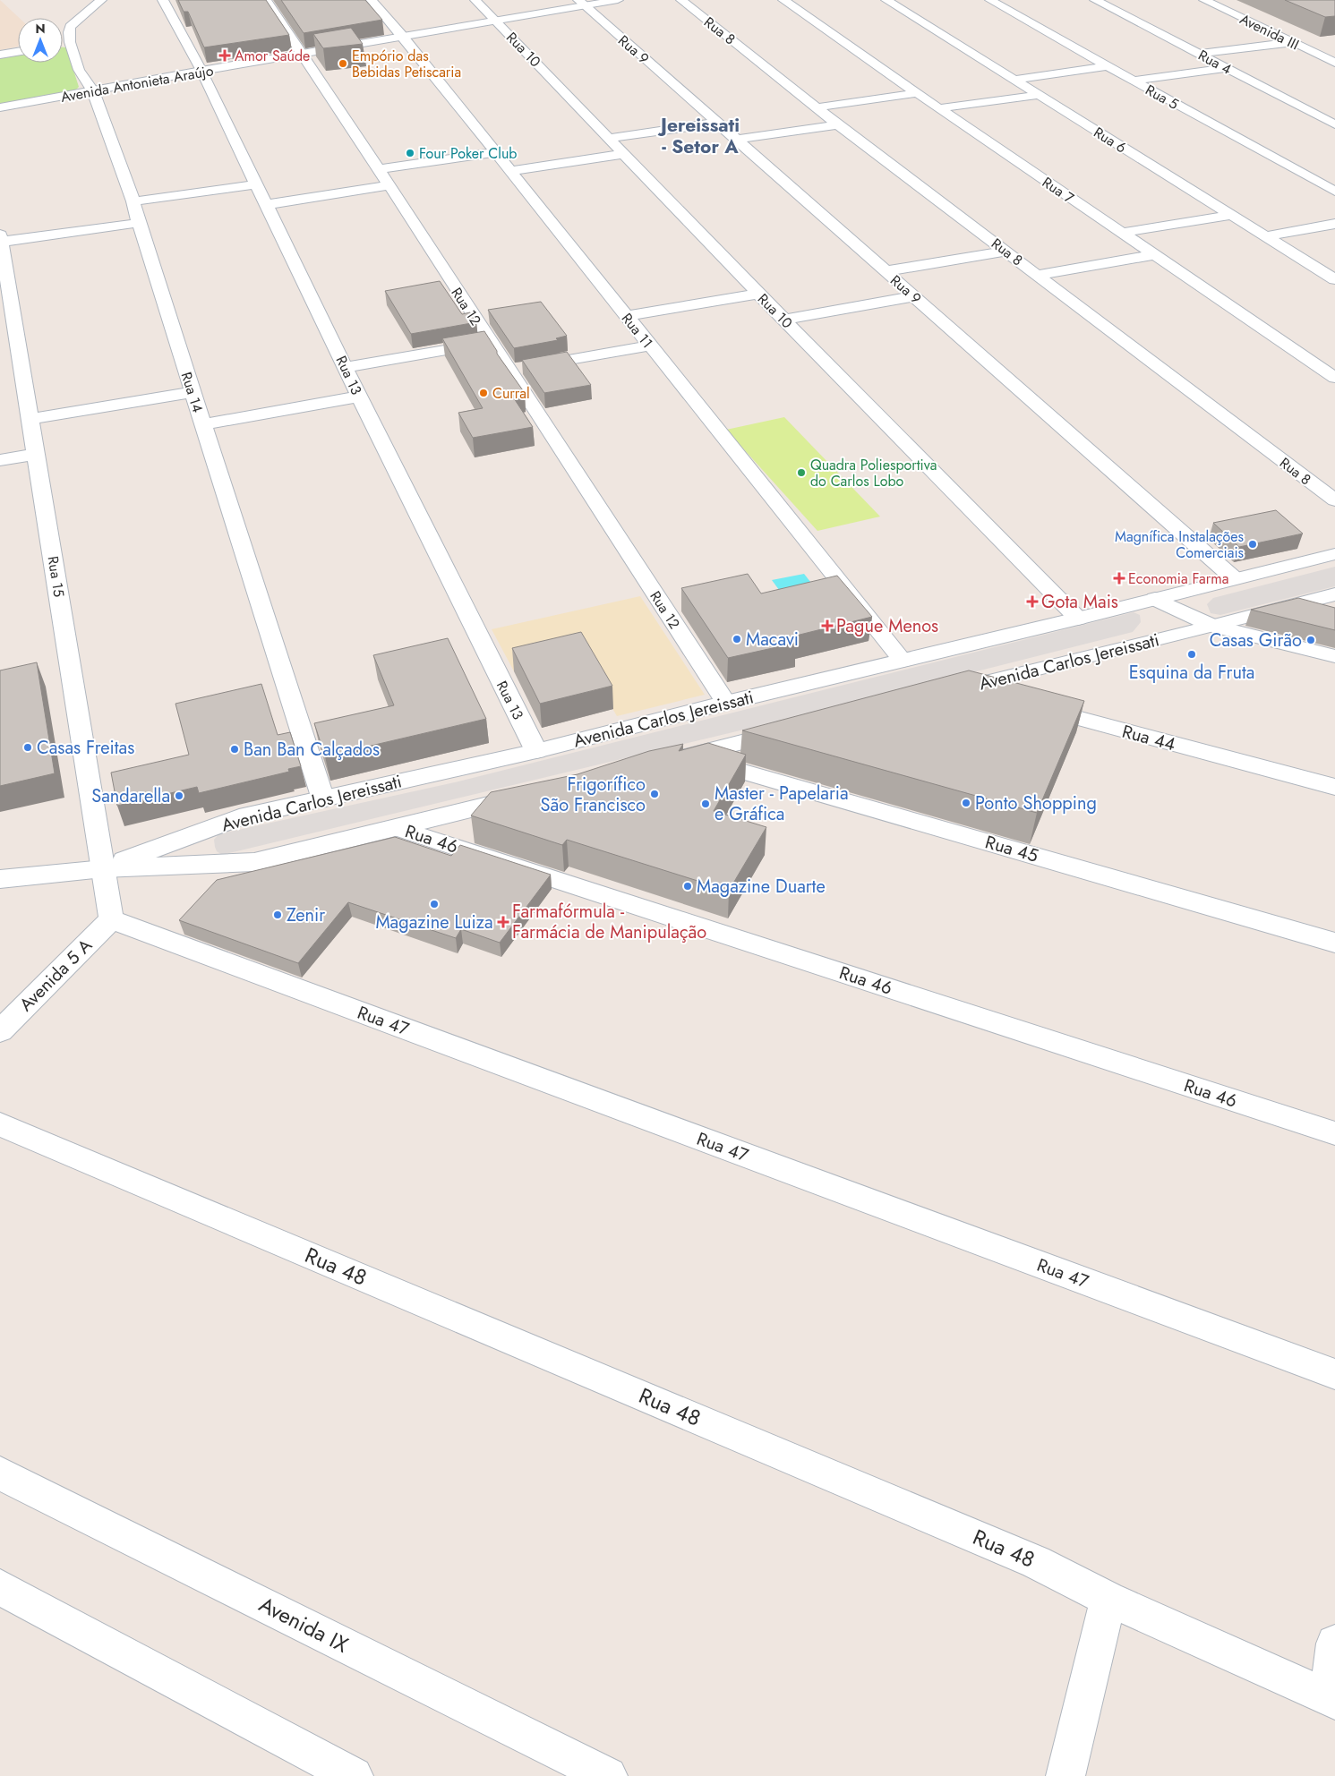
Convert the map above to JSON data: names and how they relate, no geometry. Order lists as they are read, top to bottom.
{
  "streets": {
    "street": [
      "Rua 8",
      "Avenida III",
      "Rua 10",
      "Rua 9",
      "Rua 4",
      "Avenida Antonieta Araújo",
      "Rua 5",
      "Rua 6",
      "Rua 7",
      "Rua 12",
      "Rua 11",
      "Rua 13",
      "Rua 14",
      "Rua 15",
      "Avenida Carlos Jereissati",
      "Rua 44",
      "Rua 46",
      "Rua 45",
      "Avenida 5 A",
      "Rua 47",
      "Rua 48",
      "Avenida IX"
    ]
  },
  "crossings": [
    ["Rua 10", "Avenida Antonieta Araújo"],
    ["Rua 10", "Avenida Carlos Jereissati"],
    ["Rua 9", "Avenida Antonieta Araújo"],
    ["Rua 9", "Avenida Carlos Jereissati"],
    ["Avenida Antonieta Araújo", "Rua 12"],
    ["Avenida Antonieta Araújo", "Rua 11"],
    ["Avenida Antonieta Araújo", "Rua 13"],
    ["Avenida Antonieta Araújo", "Rua 14"],
    ["Rua 12", "Avenida Carlos Jereissati"],
    ["Rua 11", "Avenida Carlos Jereissati"],
    ["Rua 13", "Avenida Carlos Jereissati"],
    ["Rua 14", "Avenida Carlos Jereissati"],
    ["Rua 15", "Avenida Carlos Jereissati"],
    ["Rua 15", "Avenida 5 A"],
    ["Rua 15", "Rua 47"],
    ["Avenida 5 A", "Rua 47"]
  ],
  "districts": ["Jereissati - Setor A"],
  "places": {
    "health": [
      "Amor Saúde",
      "Economia Farma",
      "Gota Mais",
      "Pague Menos",
      "Farmafórmula - Farmácia de Manipulação"
    ],
    "other": [
      "Empório das Bebidas Petiscaria",
      "Four Poker Club",
      "Curral",
      "Quadra Poliesportiva do Carlos Lobo",
      "Magnífica Instalações Comerciais",
      "Macavi",
      "Casas Girão",
      "Esquina da Fruta",
      "Casas Freitas",
      "Ban Ban Calçados",
      "Frigorífico São Francisco",
      "Sandarella",
      "Ponto Shopping",
      "Master - Papelaria e Gráfica",
      "Magazine Duarte",
      "Magazine Luiza",
      "Zenir"
    ]
  },
  "north": "top"
}
